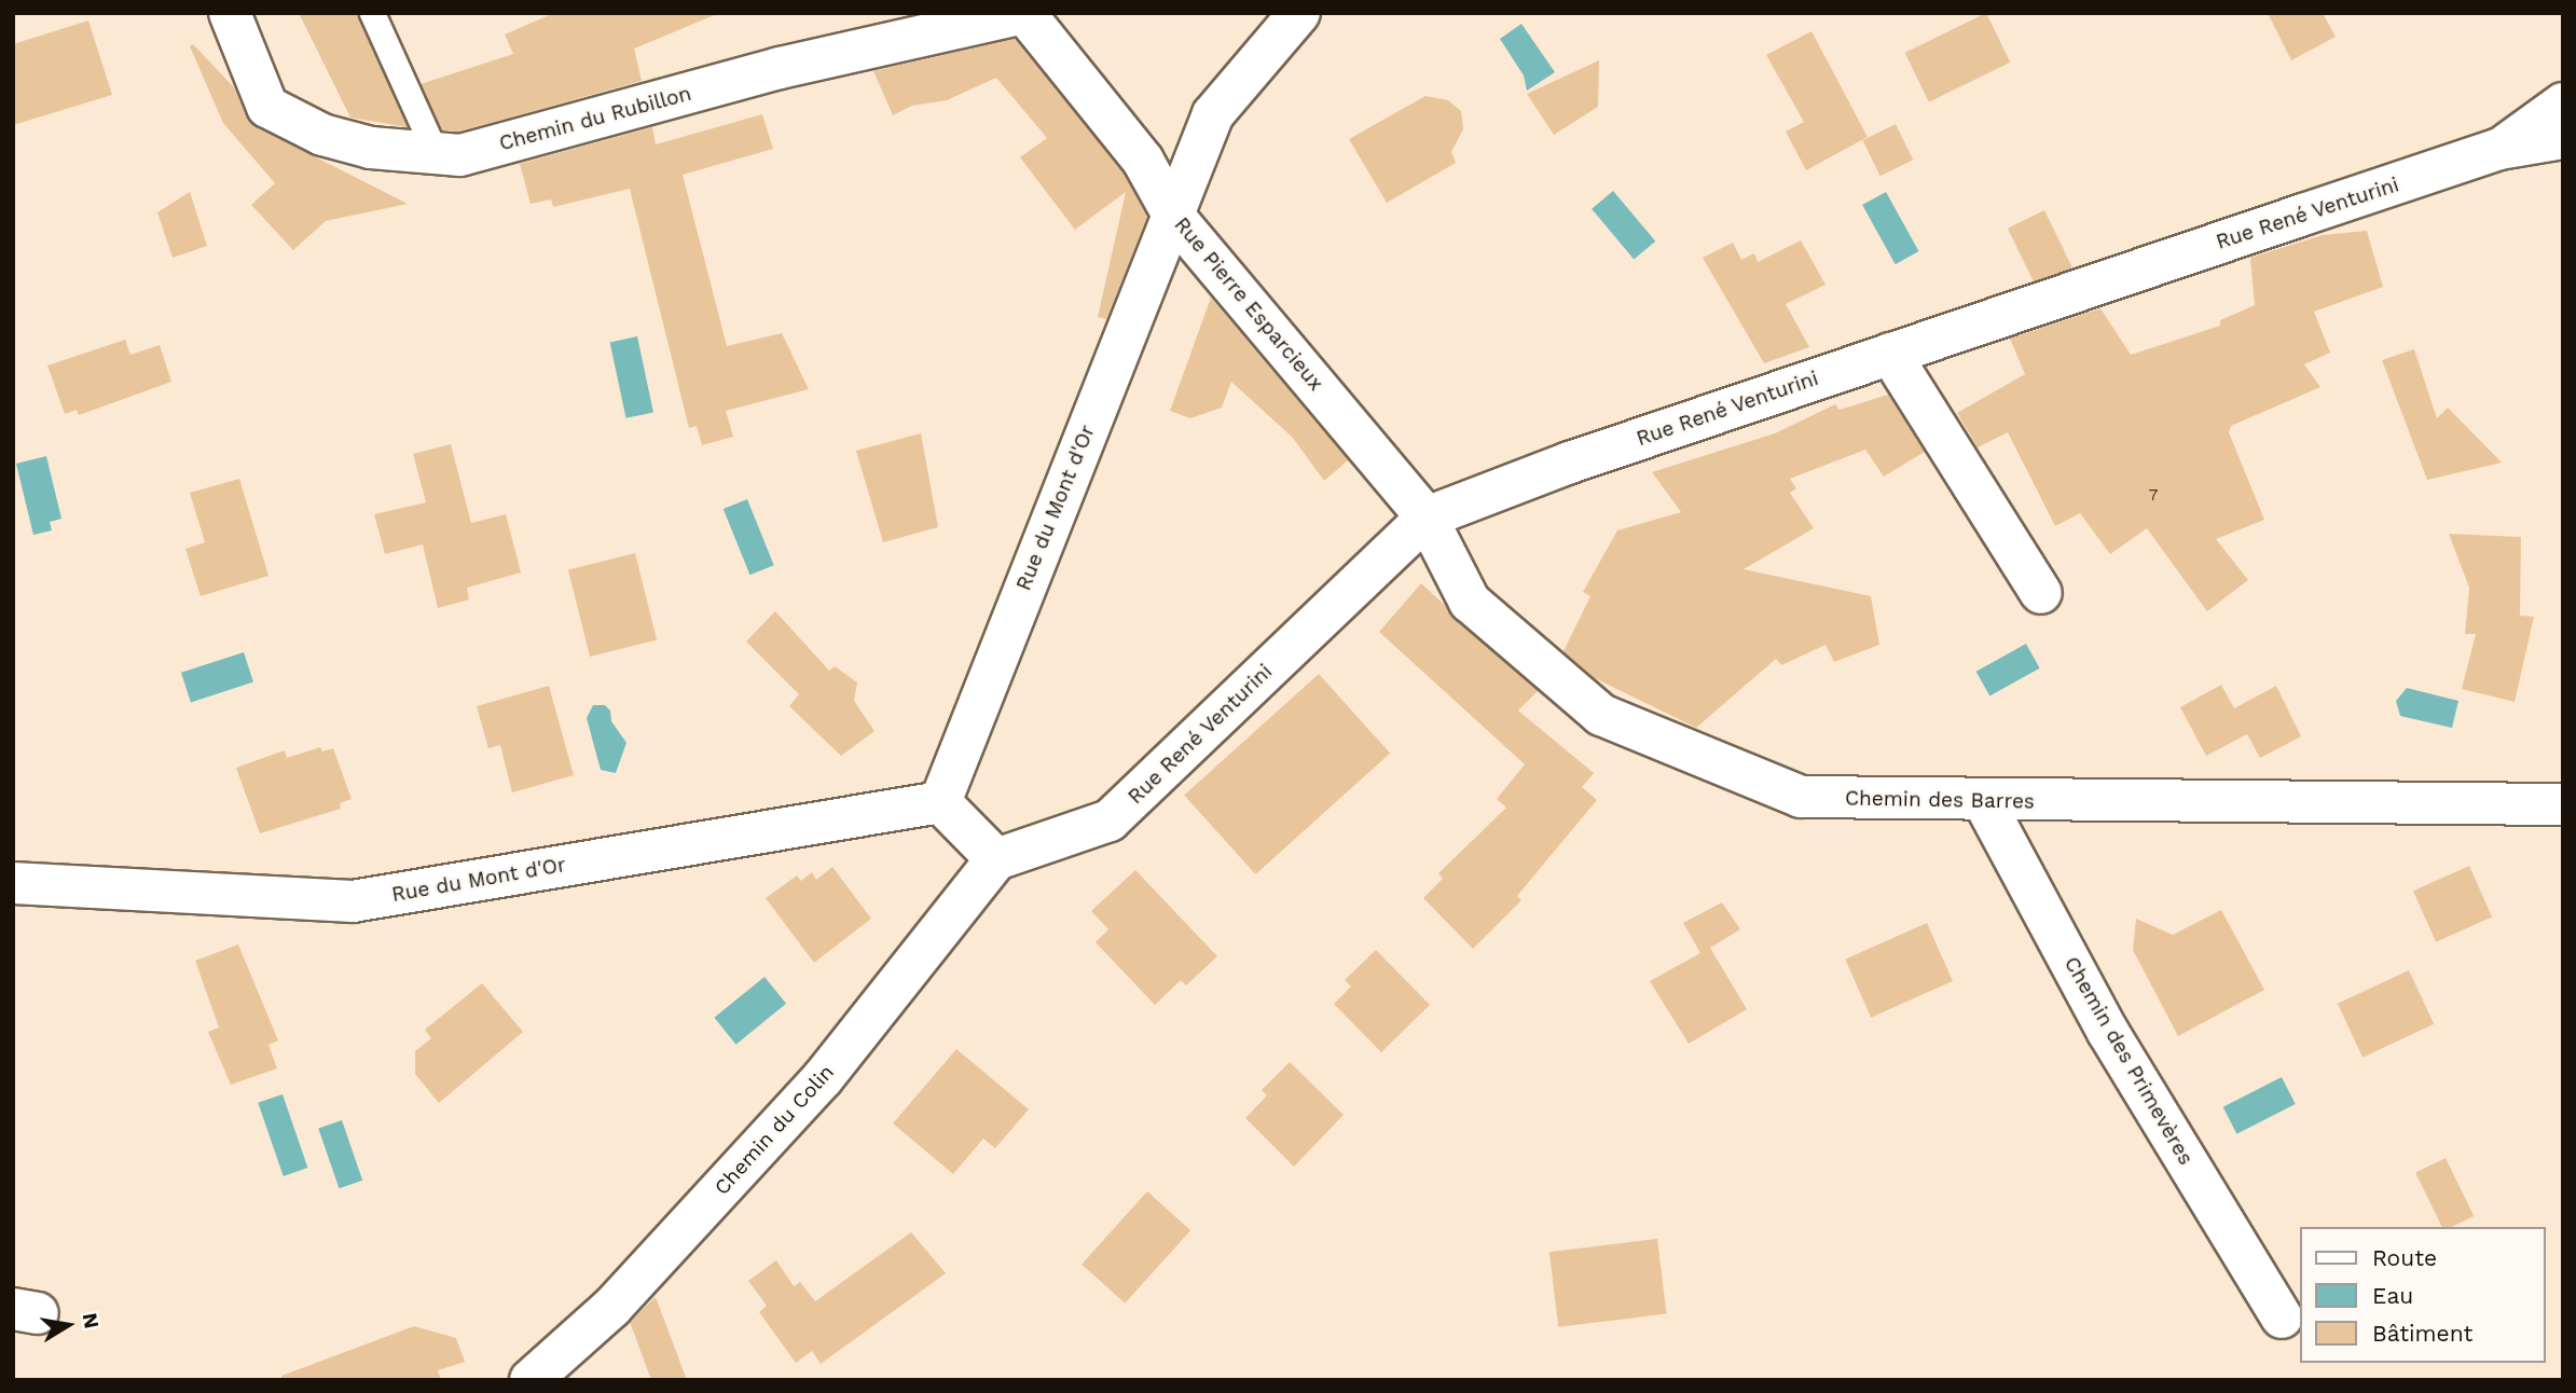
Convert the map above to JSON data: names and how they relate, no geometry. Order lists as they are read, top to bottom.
{
  "streets": {
    "street": [
      "Chemin du Rubillon",
      "Rue René Venturini",
      "Rue Pierre Esparcieux",
      "Rue du Mont d'Or",
      "Chemin des Barres",
      "Chemin des Primevères",
      "Chemin du Colin"
    ]
  },
  "crossings": [
    ["Chemin du Rubillon", "Rue Pierre Esparcieux"],
    ["Rue René Venturini", "Rue Pierre Esparcieux"],
    ["Rue René Venturini", "Chemin des Barres"],
    ["Rue René Venturini", "Chemin du Colin"],
    ["Rue Pierre Esparcieux", "Rue du Mont d'Or"],
    ["Rue Pierre Esparcieux", "Chemin des Barres"],
    ["Chemin des Barres", "Chemin des Primevères"]
  ],
  "house_numbers": ["7"],
  "legend": ["Route", "Eau", "Bâtiment"],
  "north": "right"
}
